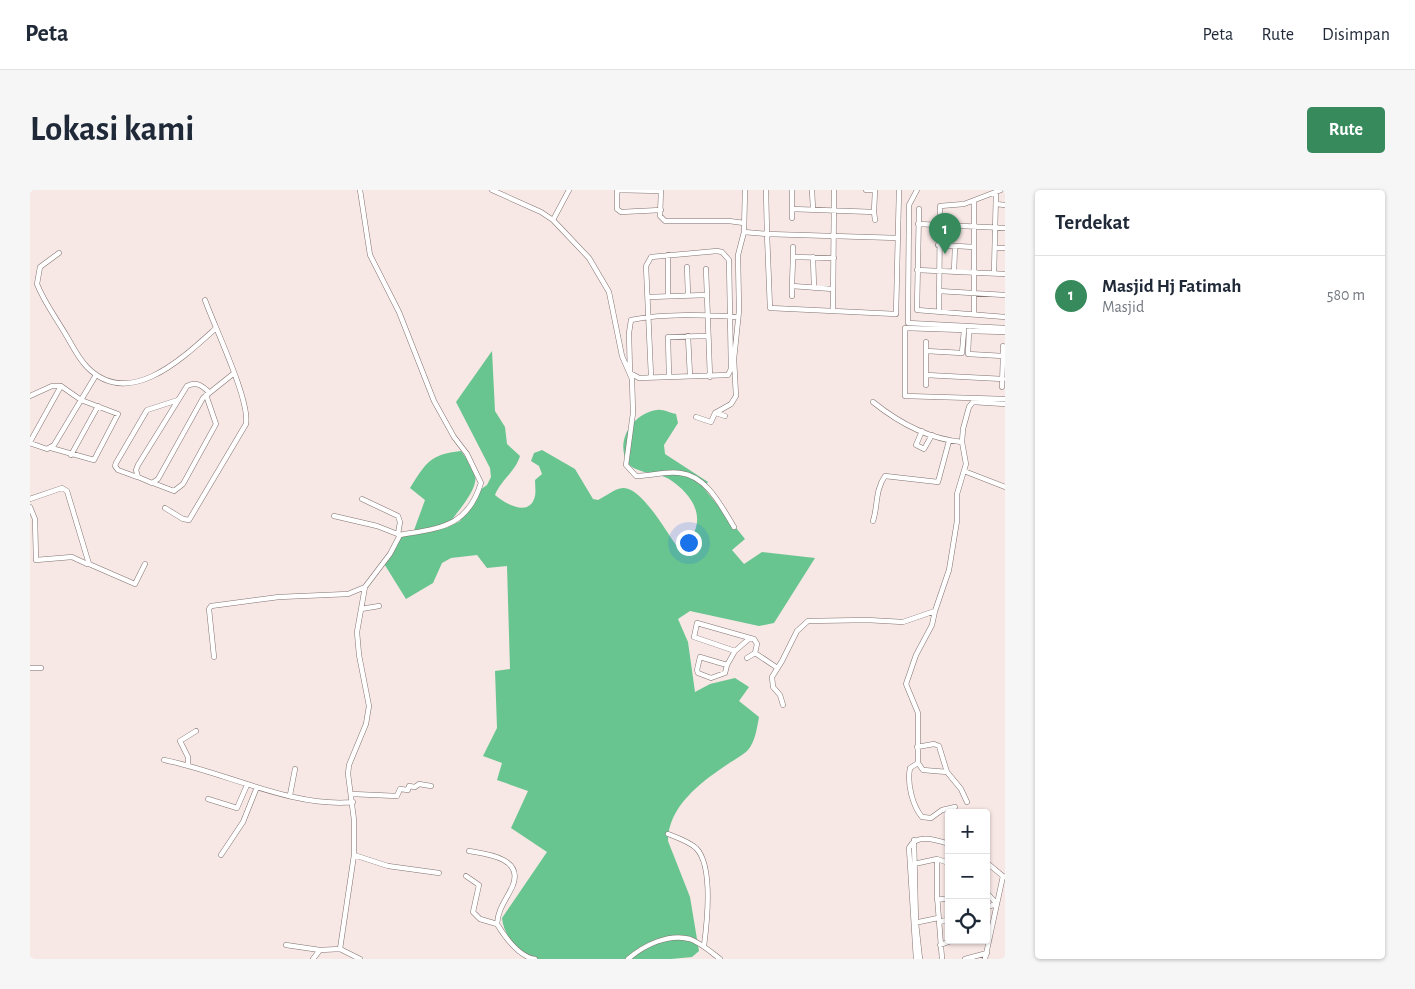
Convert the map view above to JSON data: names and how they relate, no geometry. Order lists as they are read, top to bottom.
{
  "page": {
    "header": "Peta",
    "nav": ["Peta", "Rute", "Disimpan"],
    "buttons": "Rute",
    "title": "Lokasi kami",
    "heading": "Terdekat",
    "pins": "1",
    "list": [
      {
        "mark": "1",
        "name": "Masjid Hj Fatimah",
        "note": "Masjid",
        "value": "580 m"
      }
    ],
    "map_buttons": ["+", "−"]
  }
}
